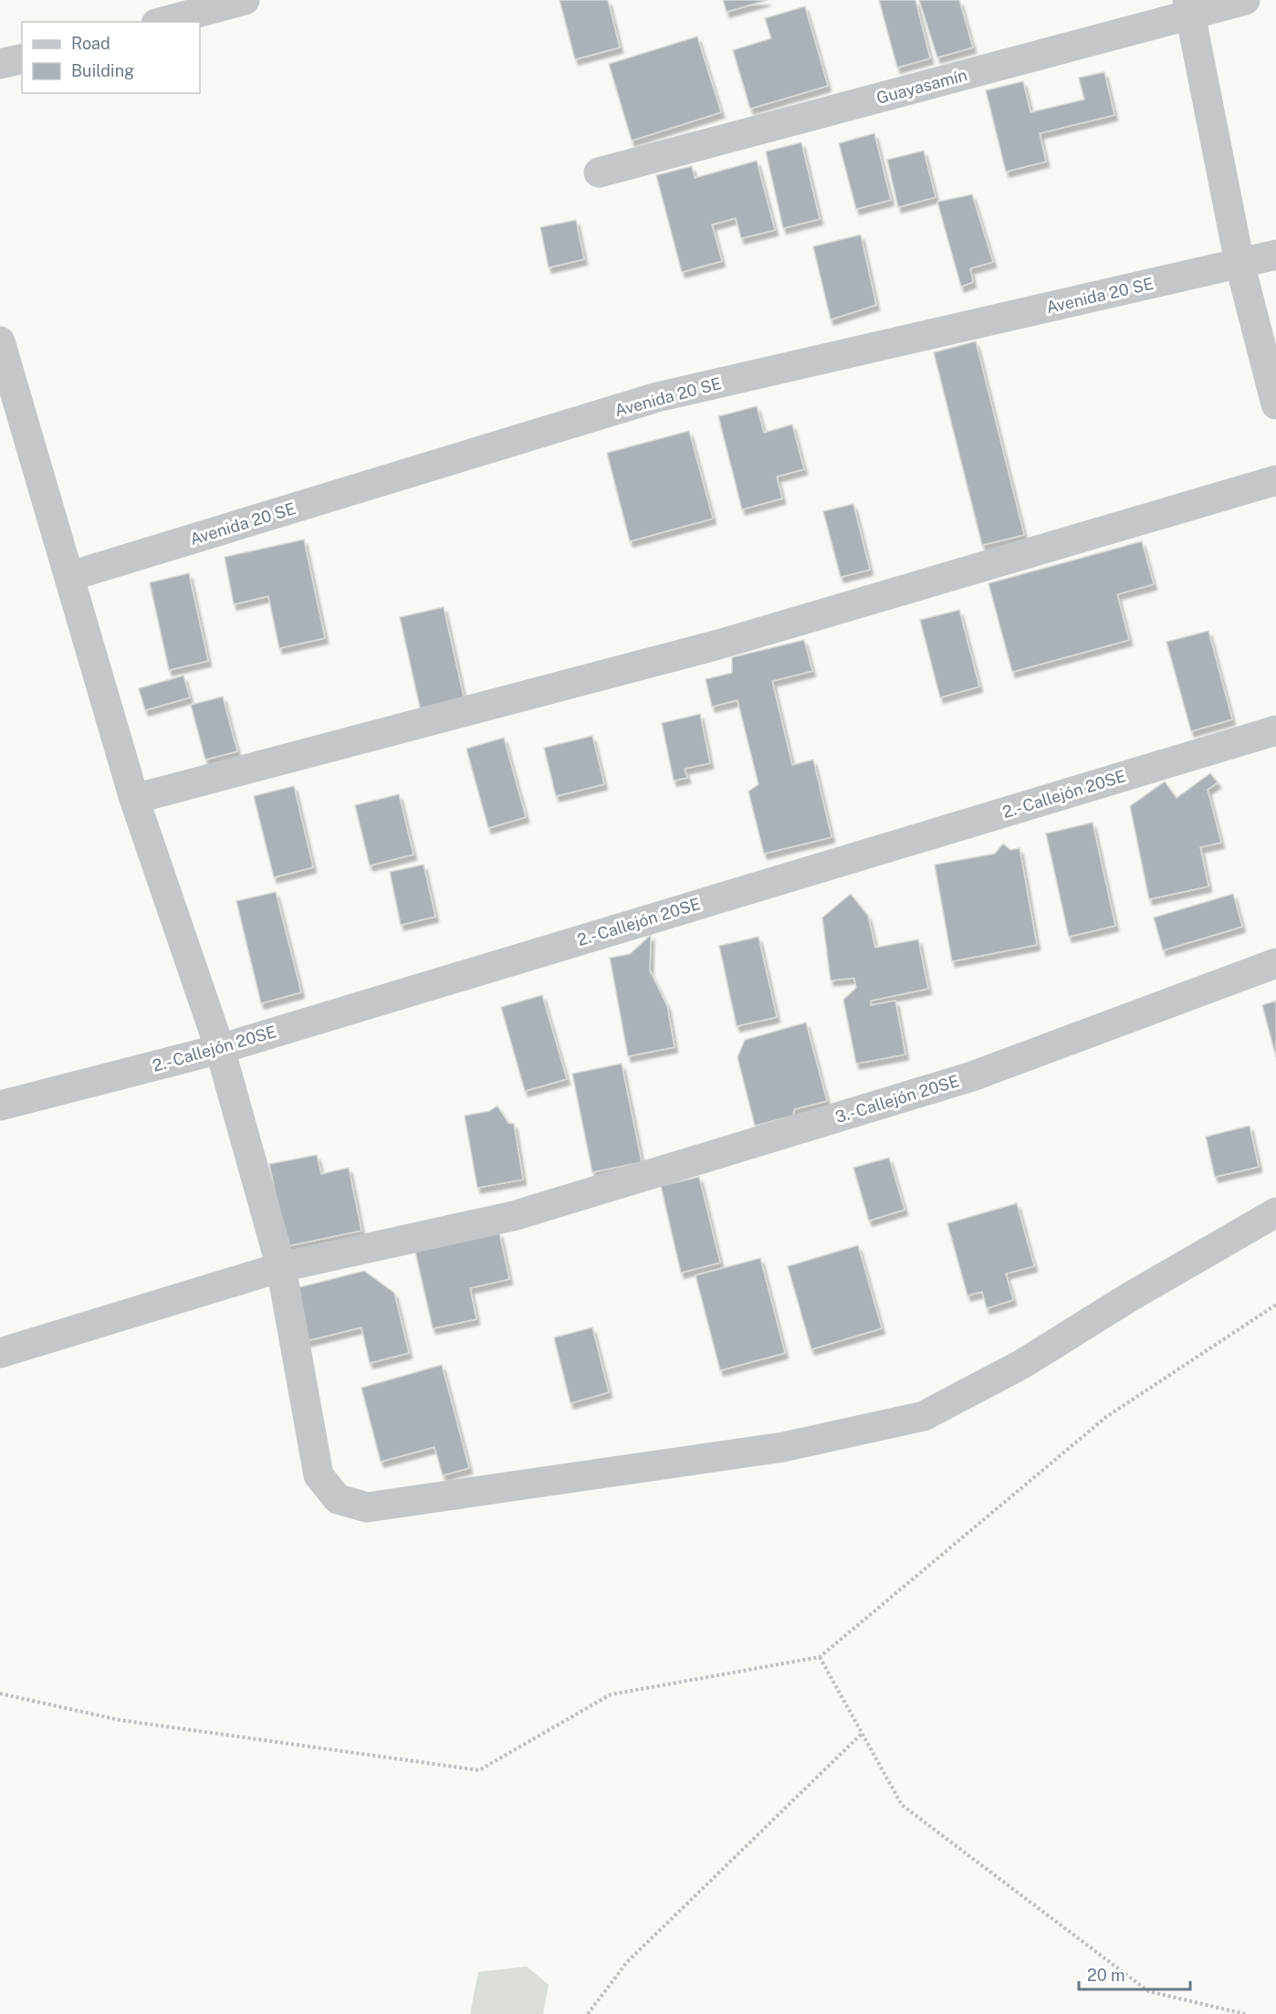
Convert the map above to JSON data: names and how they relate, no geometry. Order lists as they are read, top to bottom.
{
  "streets": {
    "street": [
      "Guayasamín",
      "Avenida 20 SE",
      "2.- Callejón 20SE",
      "3.- Callejón 20SE"
    ]
  },
  "legend": ["Road", "Building"],
  "scale_bar": "20 m"
}
